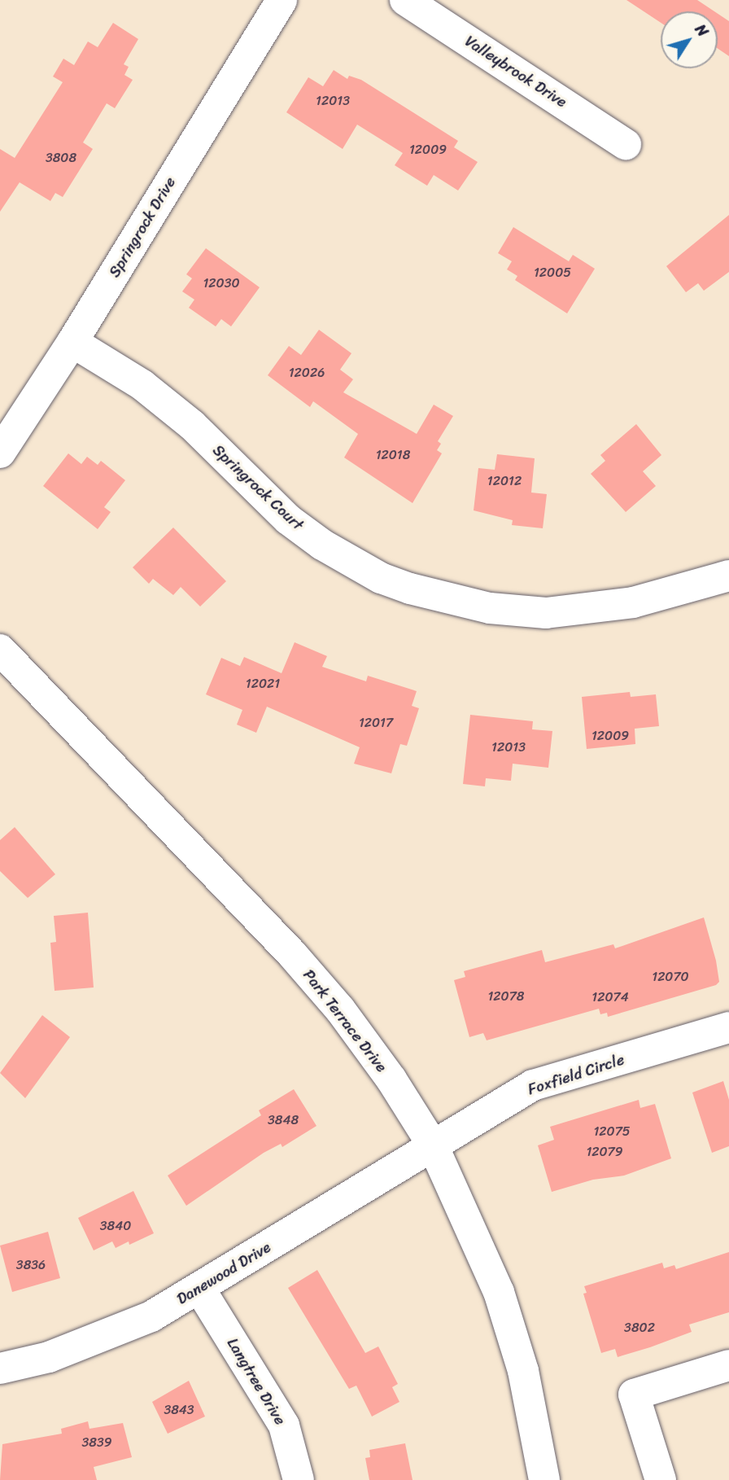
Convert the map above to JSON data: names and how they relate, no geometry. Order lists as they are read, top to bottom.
{
  "streets": {
    "street": [
      "Valleybrook Drive",
      "Springrock Drive",
      "Springrock Court",
      "Park Terrace Drive",
      "Foxfield Circle",
      "Danewood Drive",
      "Langtree Drive"
    ]
  },
  "crossings": [
    ["Springrock Drive", "Springrock Court"],
    ["Park Terrace Drive", "Foxfield Circle"],
    ["Park Terrace Drive", "Danewood Drive"],
    ["Foxfield Circle", "Danewood Drive"],
    ["Danewood Drive", "Langtree Drive"]
  ],
  "house_numbers": [
    "12013",
    "12009",
    "3808",
    "12005",
    "12030",
    "12026",
    "12018",
    "12012",
    "12021",
    "12017",
    "12009",
    "12013",
    "12070",
    "12078",
    "12074",
    "3848",
    "12075",
    "12079",
    "3840",
    "3836",
    "3802",
    "3843",
    "3839"
  ],
  "north": "top right"
}
